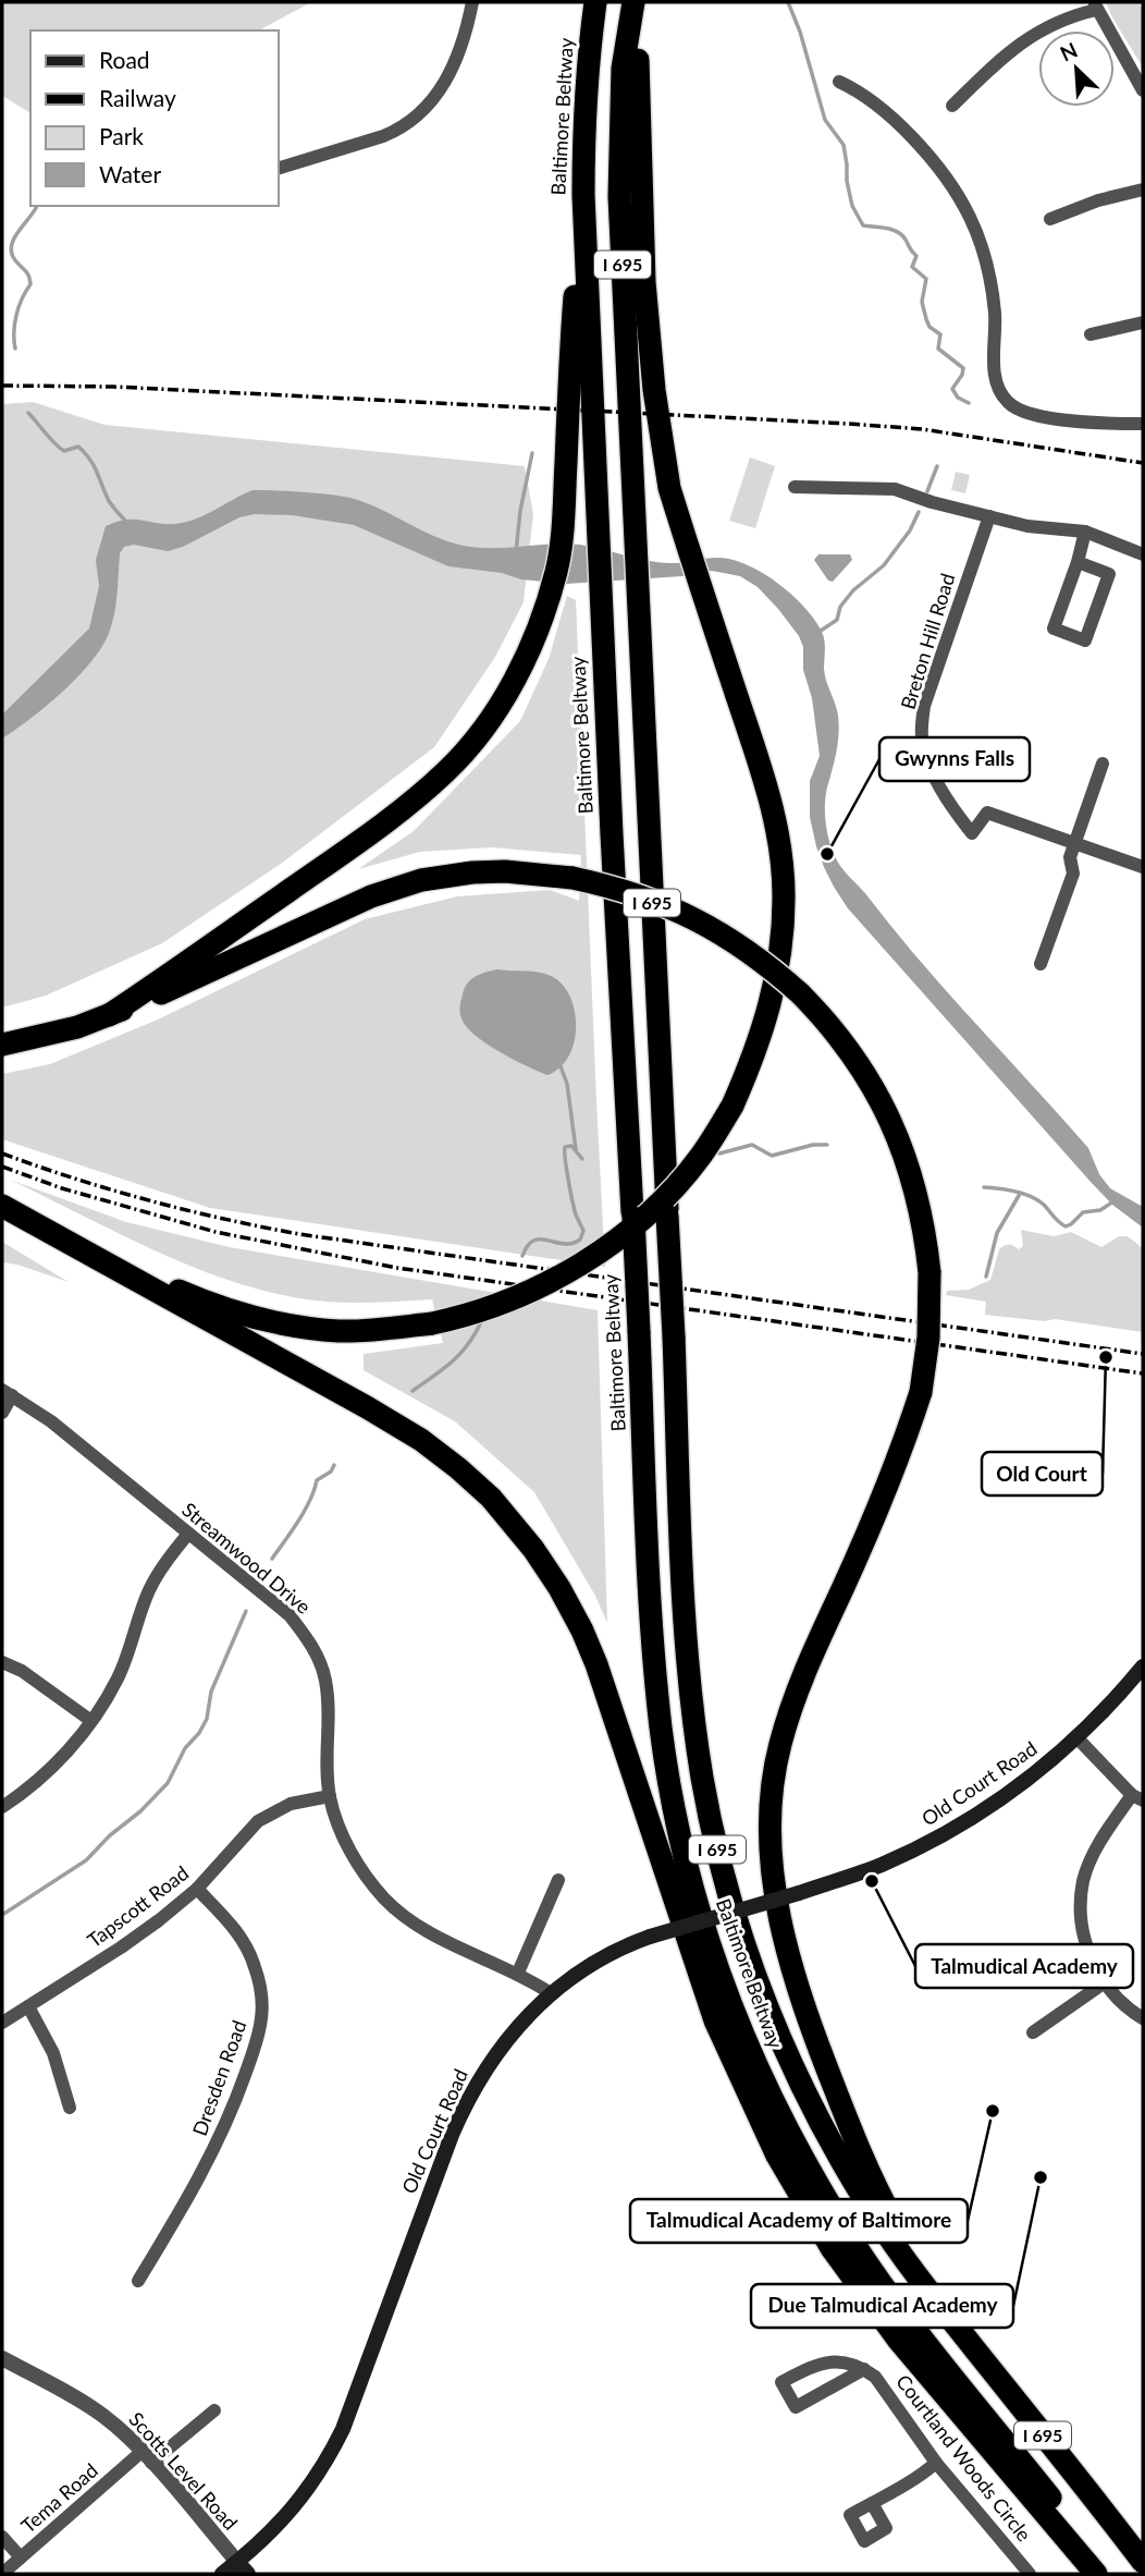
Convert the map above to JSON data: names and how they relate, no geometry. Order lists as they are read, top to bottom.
{
  "streets": {
    "highway": ["Baltimore Beltway", "I 695"],
    "main road": ["Old Court Road"],
    "street": [
      "Breton Hill Road",
      "Streamwood Drive",
      "Tapscott Road",
      "Dresden Road",
      "Courtland Woods Circle",
      "Scotts Level Road",
      "Tema Road"
    ]
  },
  "crossings": [
    ["Streamwood Drive", "Old Court Road"],
    ["Streamwood Drive", "Tapscott Road"],
    ["Old Court Road", "Scotts Level Road"],
    ["Tapscott Road", "Dresden Road"],
    ["Scotts Level Road", "Tema Road"]
  ],
  "places": [
    "Gwynns Falls",
    "Old Court",
    "Talmudical Academy",
    "Talmudical Academy of Baltimore",
    "Due Talmudical Academy"
  ],
  "legend": [
    "Road",
    "Railway",
    "Park",
    "Water"
  ],
  "north": "top left"
}
